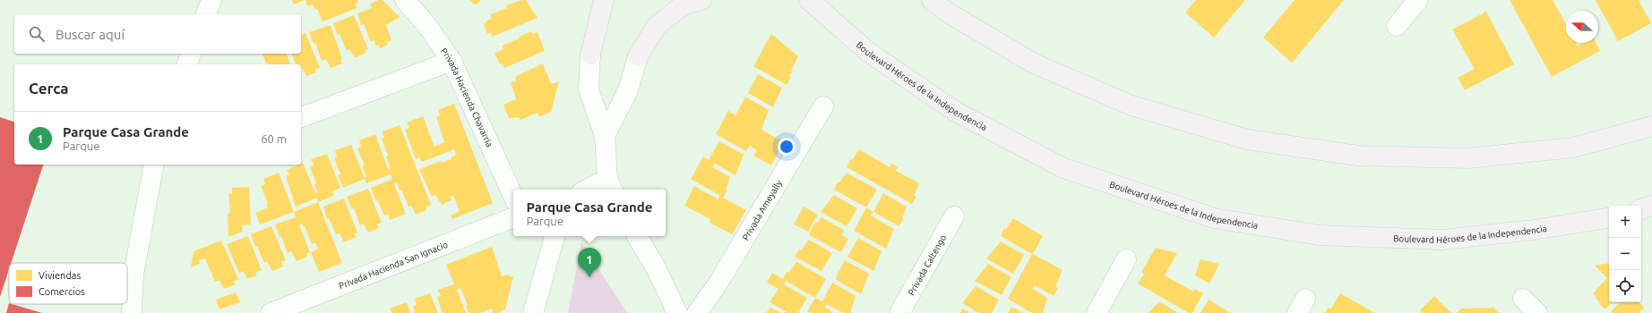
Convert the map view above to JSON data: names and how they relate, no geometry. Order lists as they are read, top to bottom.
{
  "streets": {
    "main road": ["Boulevard Héroes de la Independencia"],
    "street": [
      "Privada Hacienda Chavarría",
      "Privada Ameyally",
      "Privada Hacienda San Ignacio",
      "Privada Caltengo"
    ]
  },
  "legend": ["Viviendas", "Comercios"],
  "north": "left",
  "page": {
    "search": "Buscar aquí",
    "heading": "Cerca",
    "list": [
      {
        "mark": "1",
        "name": "Parque Casa Grande",
        "note": "Parque",
        "value": "60 m"
      }
    ],
    "popup": ["Parque Casa Grande", "Parque"],
    "map_buttons": ["+", "−"],
    "pins": "1"
  }
}
